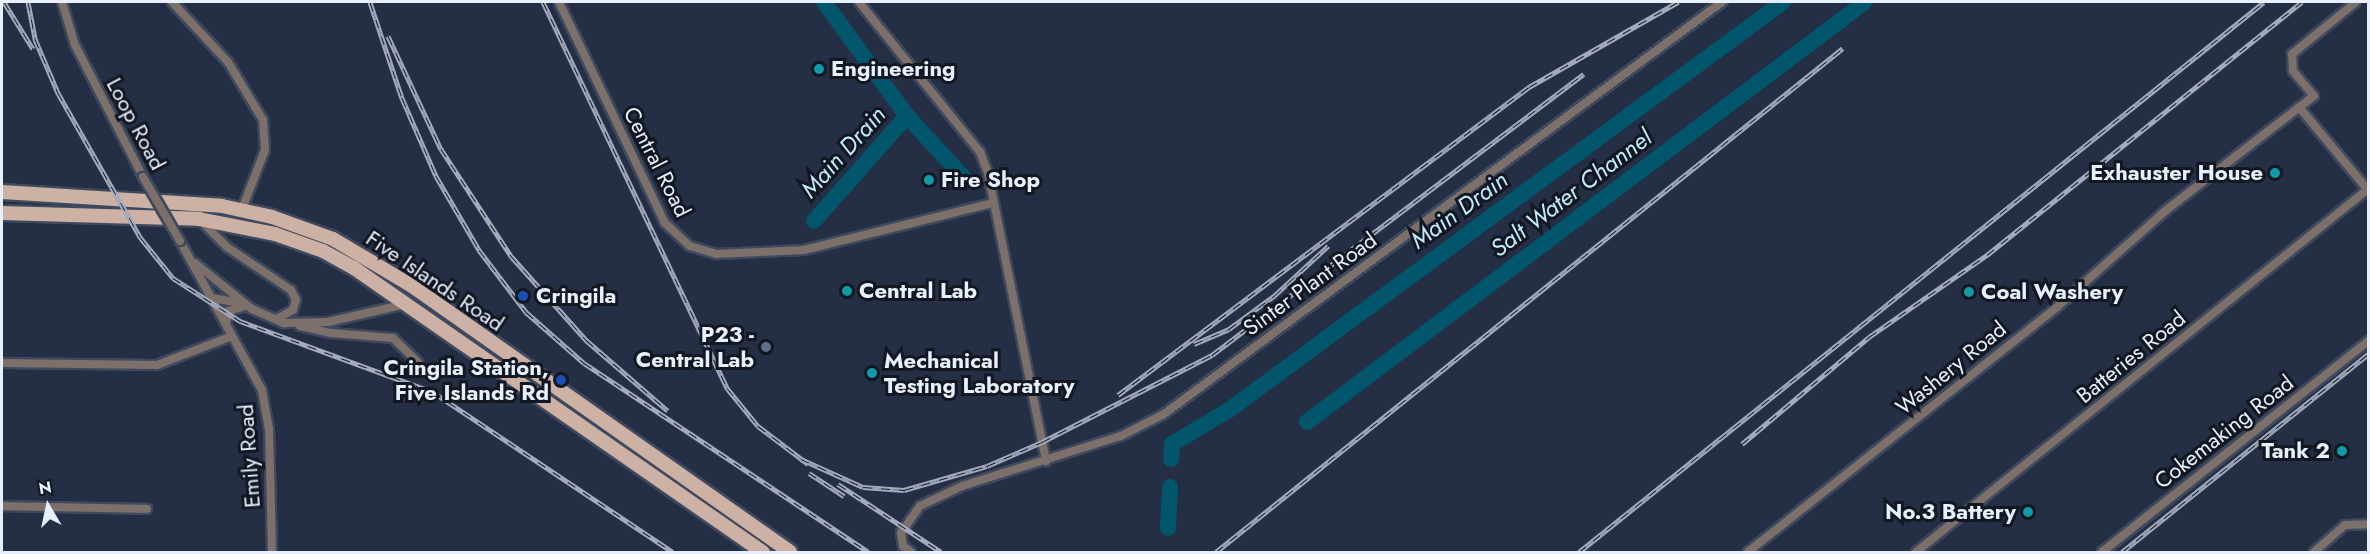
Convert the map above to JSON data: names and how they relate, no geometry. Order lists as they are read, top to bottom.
{
  "streets": {
    "main road": ["Five Islands Road"],
    "street": [
      "Loop Road",
      "Central Road",
      "Sinter Plant Road",
      "Batteries Road",
      "Washery Road",
      "Cokemaking Road",
      "Emily Road"
    ]
  },
  "crossings": [
    ["Loop Road", "Five Islands Road"],
    ["Loop Road", "Emily Road"]
  ],
  "water": ["Main Drain", "Salt Water Channel"],
  "places": [
    "Engineering",
    "Exhauster House",
    "Fire Shop",
    "Central Lab",
    "Coal Washery",
    "Cringila",
    "P23 - Central Lab",
    "Mechanical Testing Laboratory",
    "Cringila Station, Five Islands Rd",
    "Tank 2",
    "No.3 Battery"
  ],
  "north": "top"
}
